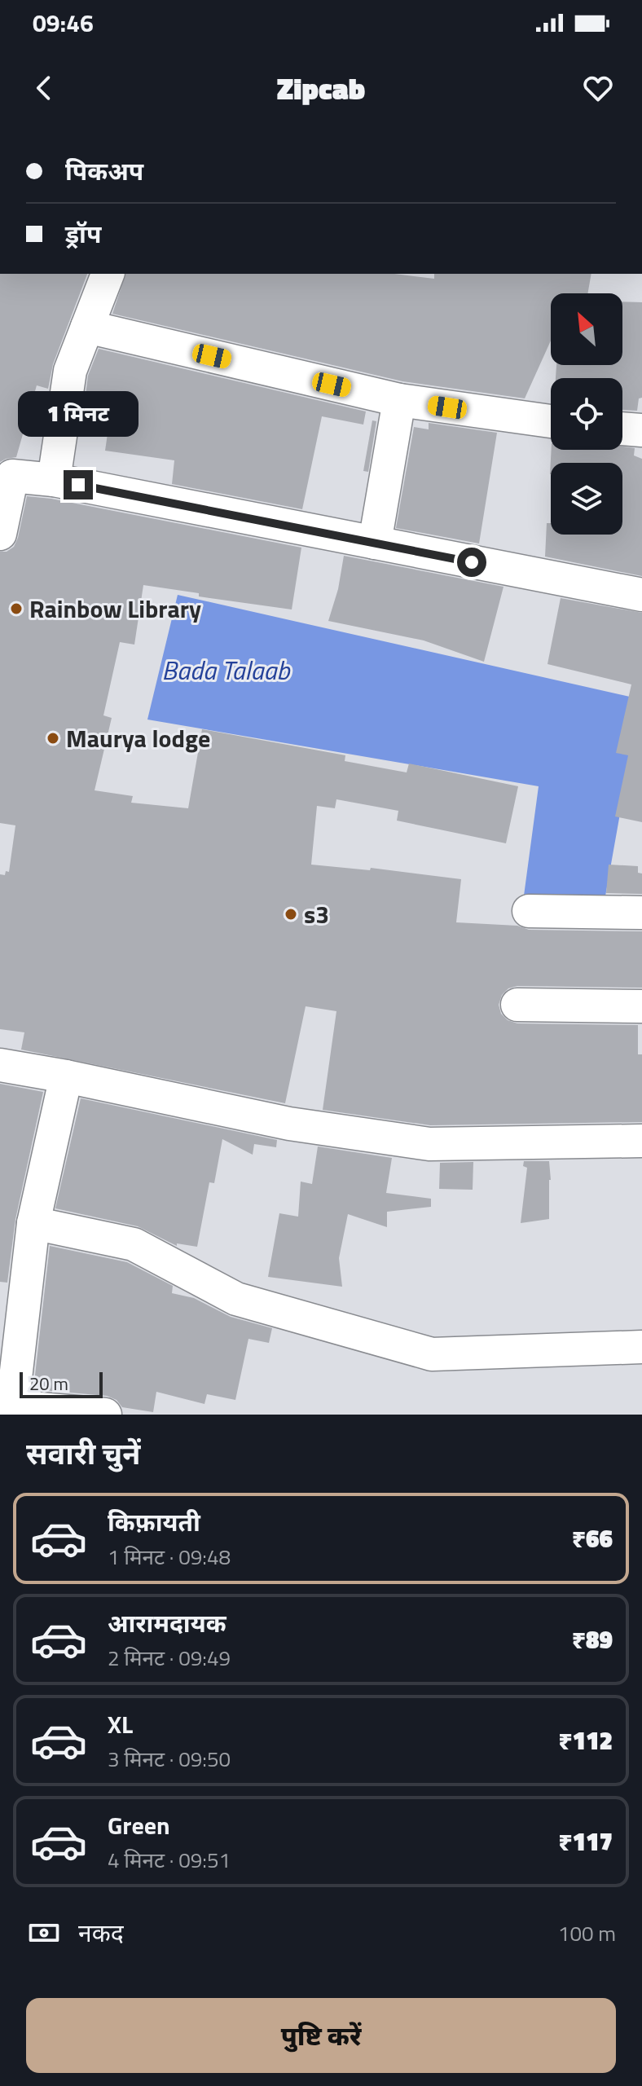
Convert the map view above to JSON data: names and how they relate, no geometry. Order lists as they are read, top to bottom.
{
  "water": ["Bada Talaab"],
  "places": ["Rainbow Library", "Maurya lodge", "s3"],
  "scale_bar": "20 m",
  "north": "top left",
  "page": {
    "status": "09:46",
    "header": "Zipcab",
    "banner": ["पिकअप", "ड्रॉप"],
    "bubble": "1 मिनट",
    "scale": "20 m",
    "heading": "सवारी चुनें",
    "list": [
      {
        "name": "किफ़ायती",
        "note": "1 मिनट · 09:48",
        "value": "₹66"
      },
      {
        "name": "आरामदायक",
        "note": "2 मिनट · 09:49",
        "value": "₹89"
      },
      {
        "name": "XL",
        "note": "3 मिनट · 09:50",
        "value": "₹112"
      },
      {
        "name": "Green",
        "note": "4 मिनट · 09:51",
        "value": "₹117"
      }
    ],
    "pay": ["नकद", "100 m"],
    "buttons": "पुष्टि करें"
  }
}
